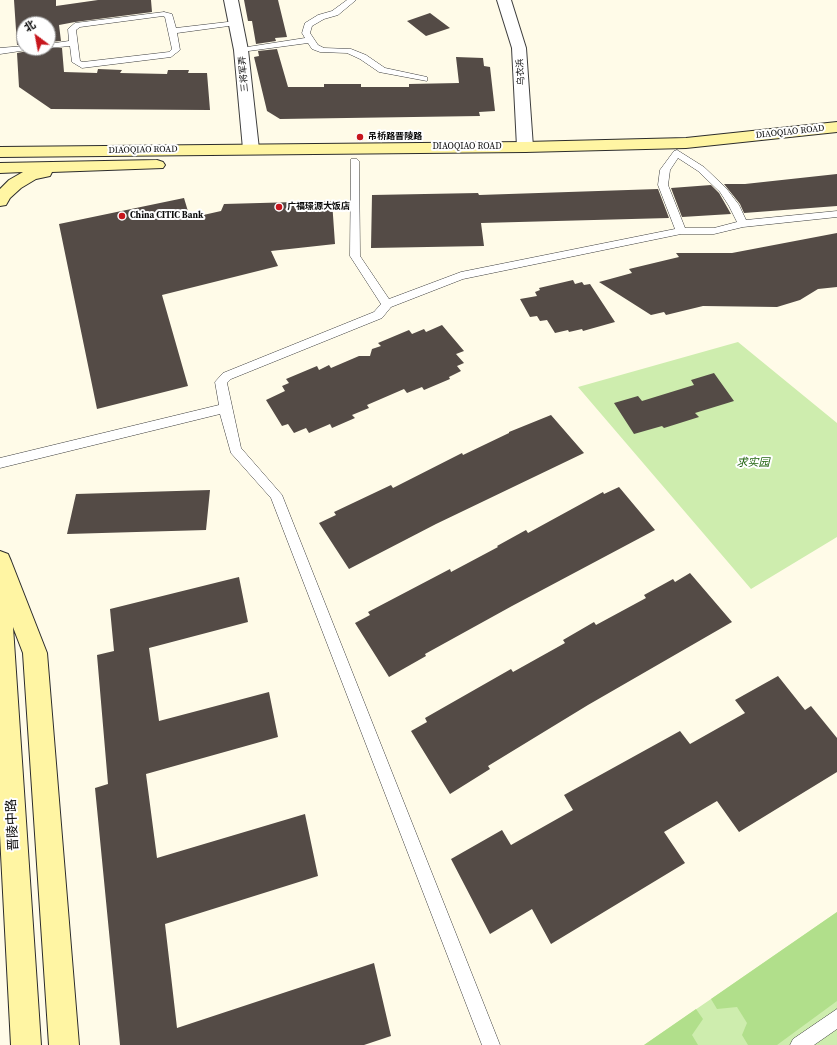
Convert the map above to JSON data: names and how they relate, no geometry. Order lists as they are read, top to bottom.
{
  "streets": {
    "main road": ["DIAOQIAO ROAD", "晋陵中路"],
    "street": ["乌衣浜", "三将军弄"]
  },
  "crossings": [
    ["乌衣浜", "DIAOQIAO ROAD"],
    ["三将军弄", "DIAOQIAO ROAD"]
  ],
  "parks": ["求实园"],
  "places": ["吊桥路晋陵路", "广福璟源大饭店", "China CITIC Bank"],
  "north": "top left"
}
